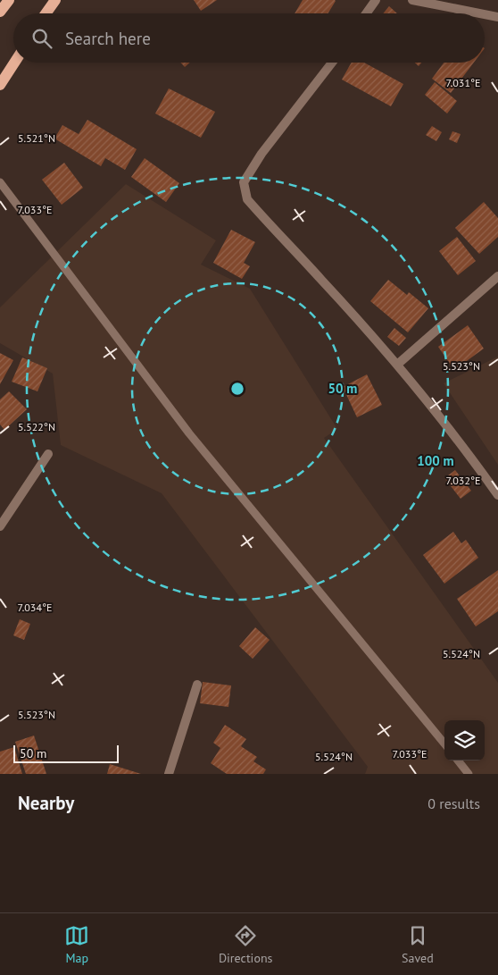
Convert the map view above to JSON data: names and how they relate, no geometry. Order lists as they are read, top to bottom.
{
  "scale_bar": "50 m",
  "page": {
    "search": "Search here",
    "scale": "50 m",
    "heading": ["Nearby", "0 results"],
    "nav": ["Map", "Directions", "Saved"]
  },
  "coordinates": [
    "7.031°E",
    "5.521°N",
    "7.033°E",
    "5.523°N",
    "5.522°N",
    "7.032°E",
    "7.034°E",
    "5.524°N"
  ],
  "rings": ["50 m", "100 m"]
}
